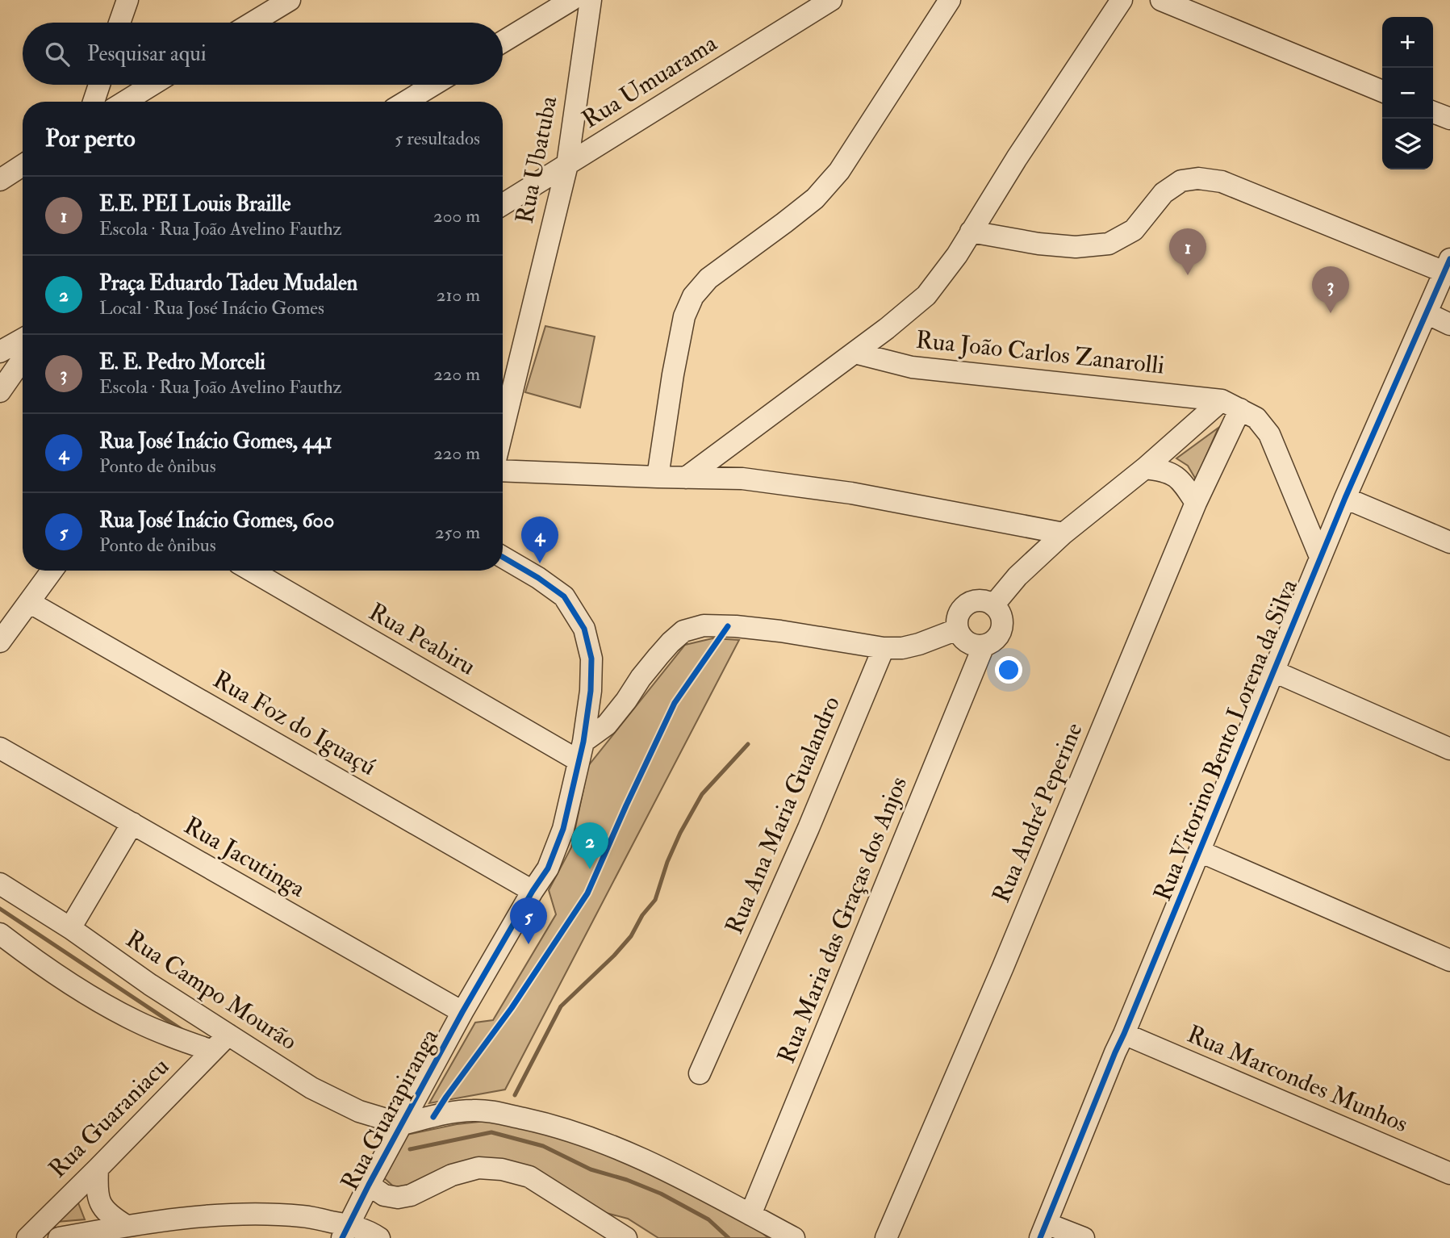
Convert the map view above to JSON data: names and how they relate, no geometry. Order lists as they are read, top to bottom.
{
  "streets": {
    "street": [
      "Rua Umuarama",
      "Rua Ubatuba",
      "Rua João Carlos Zanarolli",
      "Rua Peabiru",
      "Rua Foz do Iguaçú",
      "Rua Vitorino Bento Lorena da Silva",
      "Rua André Peperine",
      "Rua Ana Maria Gualandro",
      "Rua Jacutinga",
      "Rua Maria das Graças dos Anjos",
      "Rua Campo Mourão",
      "Rua Marcondes Munhos",
      "Rua Guarapiranga",
      "Rua Guaraniacu"
    ]
  },
  "crossings": [
    ["Rua Umuarama", "Rua Ubatuba"],
    ["Rua João Carlos Zanarolli", "Rua André Peperine"],
    ["Rua Peabiru", "Rua Guarapiranga"],
    ["Rua Foz do Iguaçú", "Rua Guarapiranga"],
    ["Rua Vitorino Bento Lorena da Silva", "Rua Marcondes Munhos"],
    ["Rua Jacutinga", "Rua Guarapiranga"],
    ["Rua Campo Mourão", "Rua Guarapiranga"],
    ["Rua Campo Mourão", "Rua Guaraniacu"]
  ],
  "page": {
    "map_buttons": ["+", "−"],
    "search": "Pesquisar aqui",
    "heading": ["Por perto", "5 resultados"],
    "list": [
      {
        "mark": "1",
        "name": "E.E. PEI Louis Braille",
        "note": "Escola · Rua João Avelino Fauthz",
        "value": "200 m"
      },
      {
        "mark": "2",
        "name": "Praça Eduardo Tadeu Mudalen",
        "note": "Local · Rua José Inácio Gomes",
        "value": "210 m"
      },
      {
        "mark": "3",
        "name": "E. E. Pedro Morceli",
        "note": "Escola · Rua João Avelino Fauthz",
        "value": "220 m"
      },
      {
        "mark": "4",
        "name": "Rua José Inácio Gomes, 441",
        "note": "Ponto de ônibus",
        "value": "220 m"
      },
      {
        "mark": "5",
        "name": "Rua José Inácio Gomes, 600",
        "note": "Ponto de ônibus",
        "value": "250 m"
      }
    ],
    "pins": [
      "1",
      "3",
      "4",
      "2",
      "5"
    ]
  }
}
